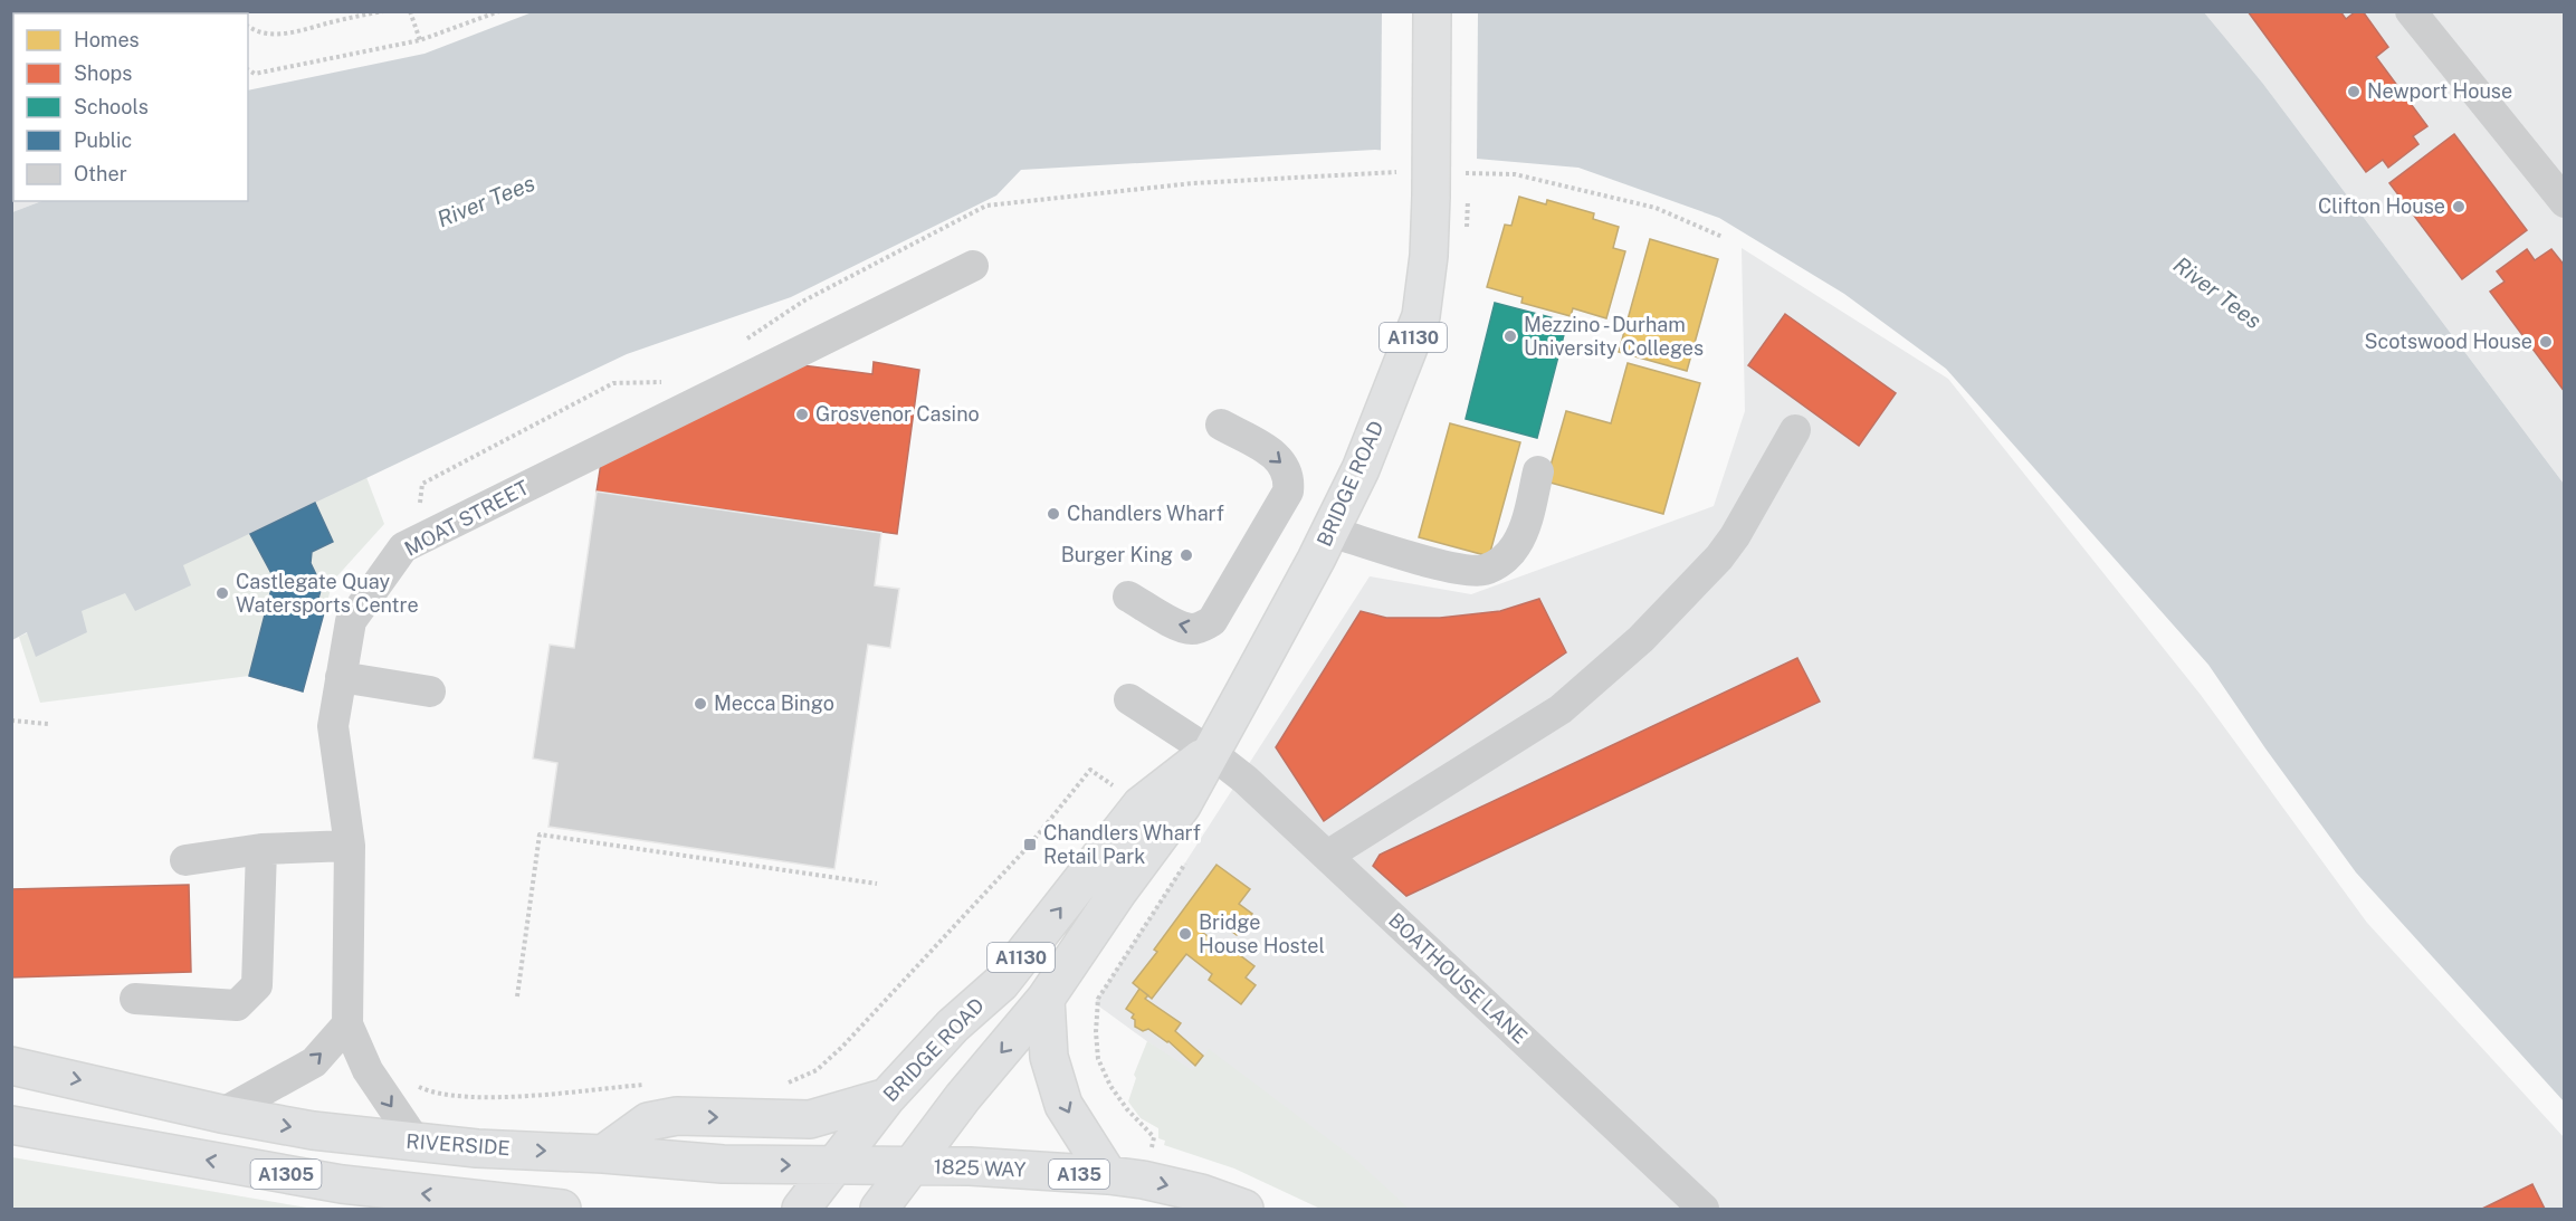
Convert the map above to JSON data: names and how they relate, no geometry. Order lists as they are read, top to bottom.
{
  "streets": {
    "main road": [
      "A1130",
      "BRIDGE ROAD",
      "RIVERSIDE",
      "1825 WAY",
      "A1305",
      "A135"
    ],
    "street": ["MOAT STREET", "BOATHOUSE LANE"]
  },
  "crossings": [
    ["BRIDGE ROAD", "BOATHOUSE LANE"],
    ["BRIDGE ROAD", "RIVERSIDE"],
    ["BRIDGE ROAD", "1825 WAY"],
    ["BRIDGE ROAD", "A135"],
    ["MOAT STREET", "RIVERSIDE"],
    ["RIVERSIDE", "1825 WAY"],
    ["1825 WAY", "A135"]
  ],
  "one_way": ["1825 WAY"],
  "water": ["River Tees"],
  "places": {
    "other": [
      "Newport House",
      "Clifton House",
      "Mezzino - Durham University Colleges",
      "Scotswood House",
      "Grosvenor Casino",
      "Chandlers Wharf",
      "Burger King",
      "Castlegate Quay Watersports Centre",
      "Mecca Bingo",
      "Bridge House Hostel"
    ],
    "transit": ["Chandlers Wharf Retail Park"]
  },
  "legend": [
    "Homes",
    "Shops",
    "Schools",
    "Public",
    "Other"
  ]
}
